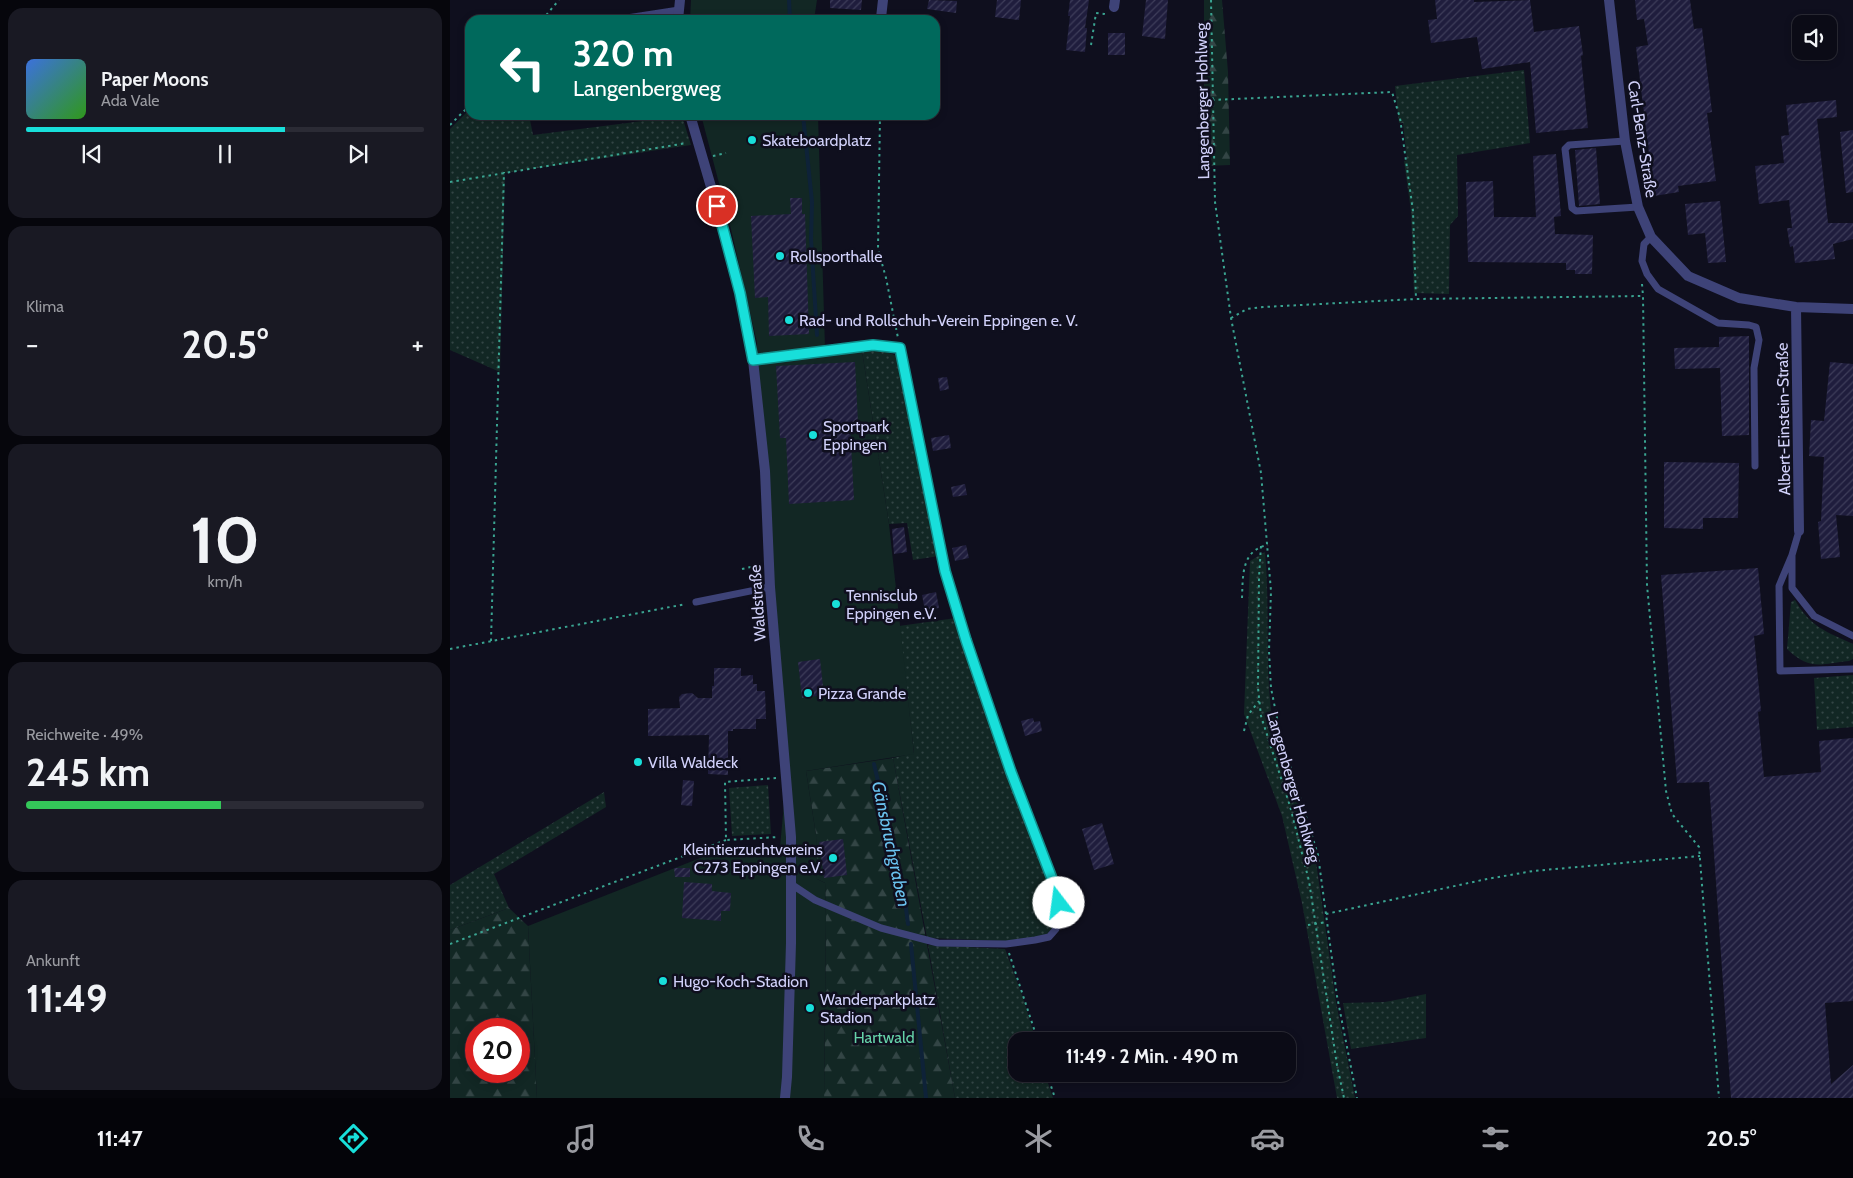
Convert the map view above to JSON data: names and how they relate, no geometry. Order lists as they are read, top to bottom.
{
  "streets": {
    "street": ["Carl-Benz-Straße", "Albert-Einstein-Straße", "Waldstraße"],
    "path": ["Langenberger Hohlweg"]
  },
  "crossings": [
    ["Carl-Benz-Straße", "Albert-Einstein-Straße"]
  ],
  "water": ["Gänsbruchgraben"],
  "parks": ["Hartwald"],
  "places": [
    "Skateboardplatz",
    "Rollsporthalle",
    "Rad- und Rollschuh-Verein Eppingen e. V.",
    "Sportpark Eppingen",
    "Tennisclub Eppingen e.V.",
    "Pizza Grande",
    "Villa Waldeck",
    "Kleintierzuchtvereins C273 Eppingen e.V.",
    "Hugo-Koch-Stadion",
    "Wanderparkplatz Stadion"
  ],
  "page": {
    "turn": ["320 m", "Langenbergweg"],
    "song": ["Paper Moons", "Ada Vale"],
    "tile": [
      "Klima",
      ["10", "km/h"],
      ["Reichweite · 49%", "245 km"],
      ["Ankunft", "11:49"]
    ],
    "heat": ["−", "20.5°", "+"],
    "limit": "20",
    "trip": "11:49 · 2 Min. · 490 m",
    "tabs": ["11:47", "20.5°"]
  }
}
